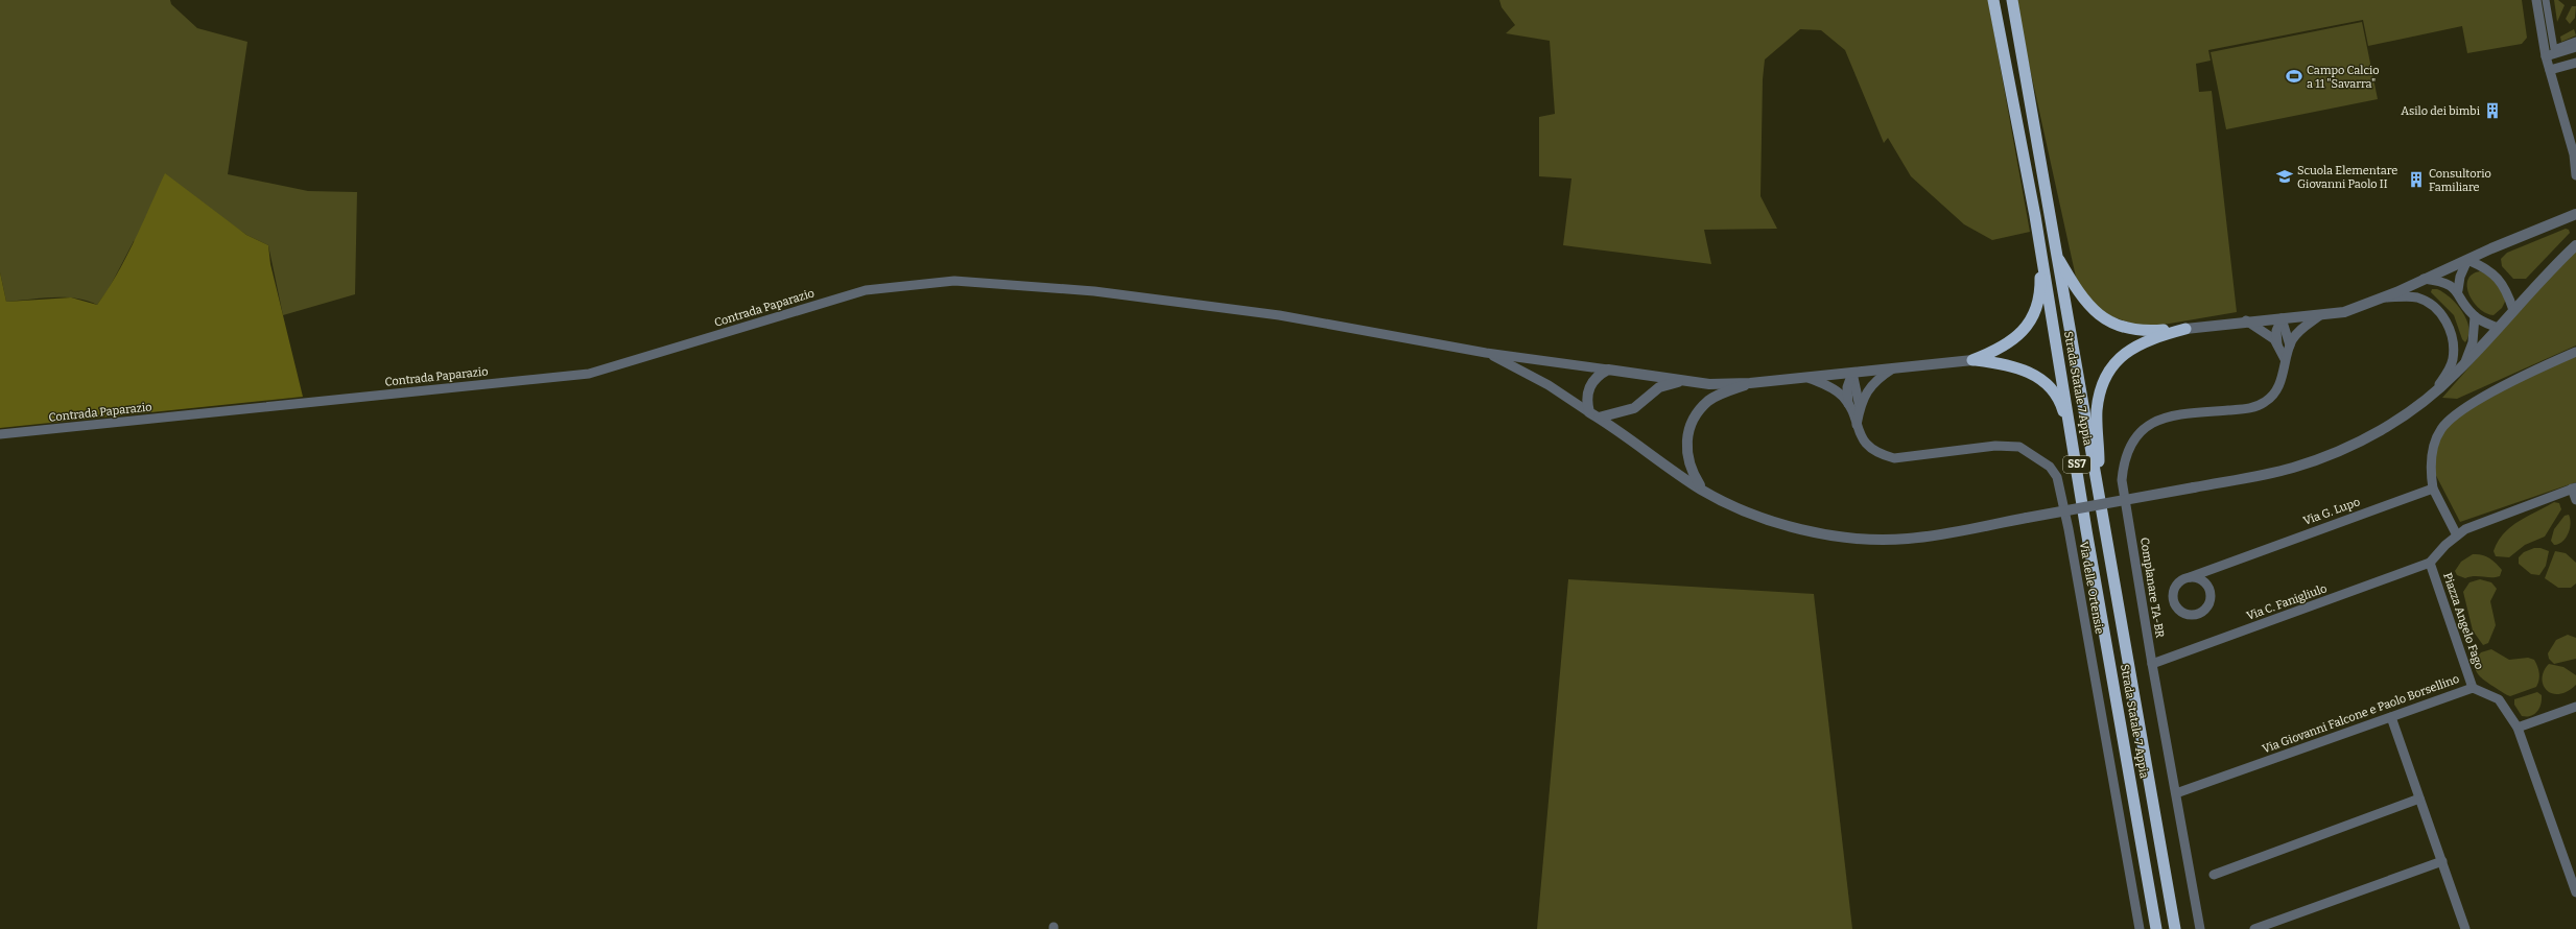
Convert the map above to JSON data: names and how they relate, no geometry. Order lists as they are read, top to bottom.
{
  "streets": {
    "highway": ["Strada Statale 7 Appia", "SS7"],
    "street": [
      "Contrada Paparazio",
      "Via G. Lupo",
      "Via delle Ortensie",
      "Complanare TA-BR",
      "Via C. Fanigliulo",
      "Piazza Angelo Fago",
      "Via Giovanni Falcone e Paolo Borsellino"
    ]
  },
  "crossings": [
    ["Complanare TA-BR", "Via C. Fanigliulo"],
    ["Complanare TA-BR", "Via Giovanni Falcone e Paolo Borsellino"],
    ["Via C. Fanigliulo", "Piazza Angelo Fago"],
    ["Piazza Angelo Fago", "Via Giovanni Falcone e Paolo Borsellino"]
  ],
  "places": {
    "sports": ["Campo Calcio a 11 \"Savarra\""],
    "building": ["Asilo dei bimbi", "Consultorio Familiare"],
    "school or university": ["Scuola Elementare Giovanni Paolo II"]
  }
}
